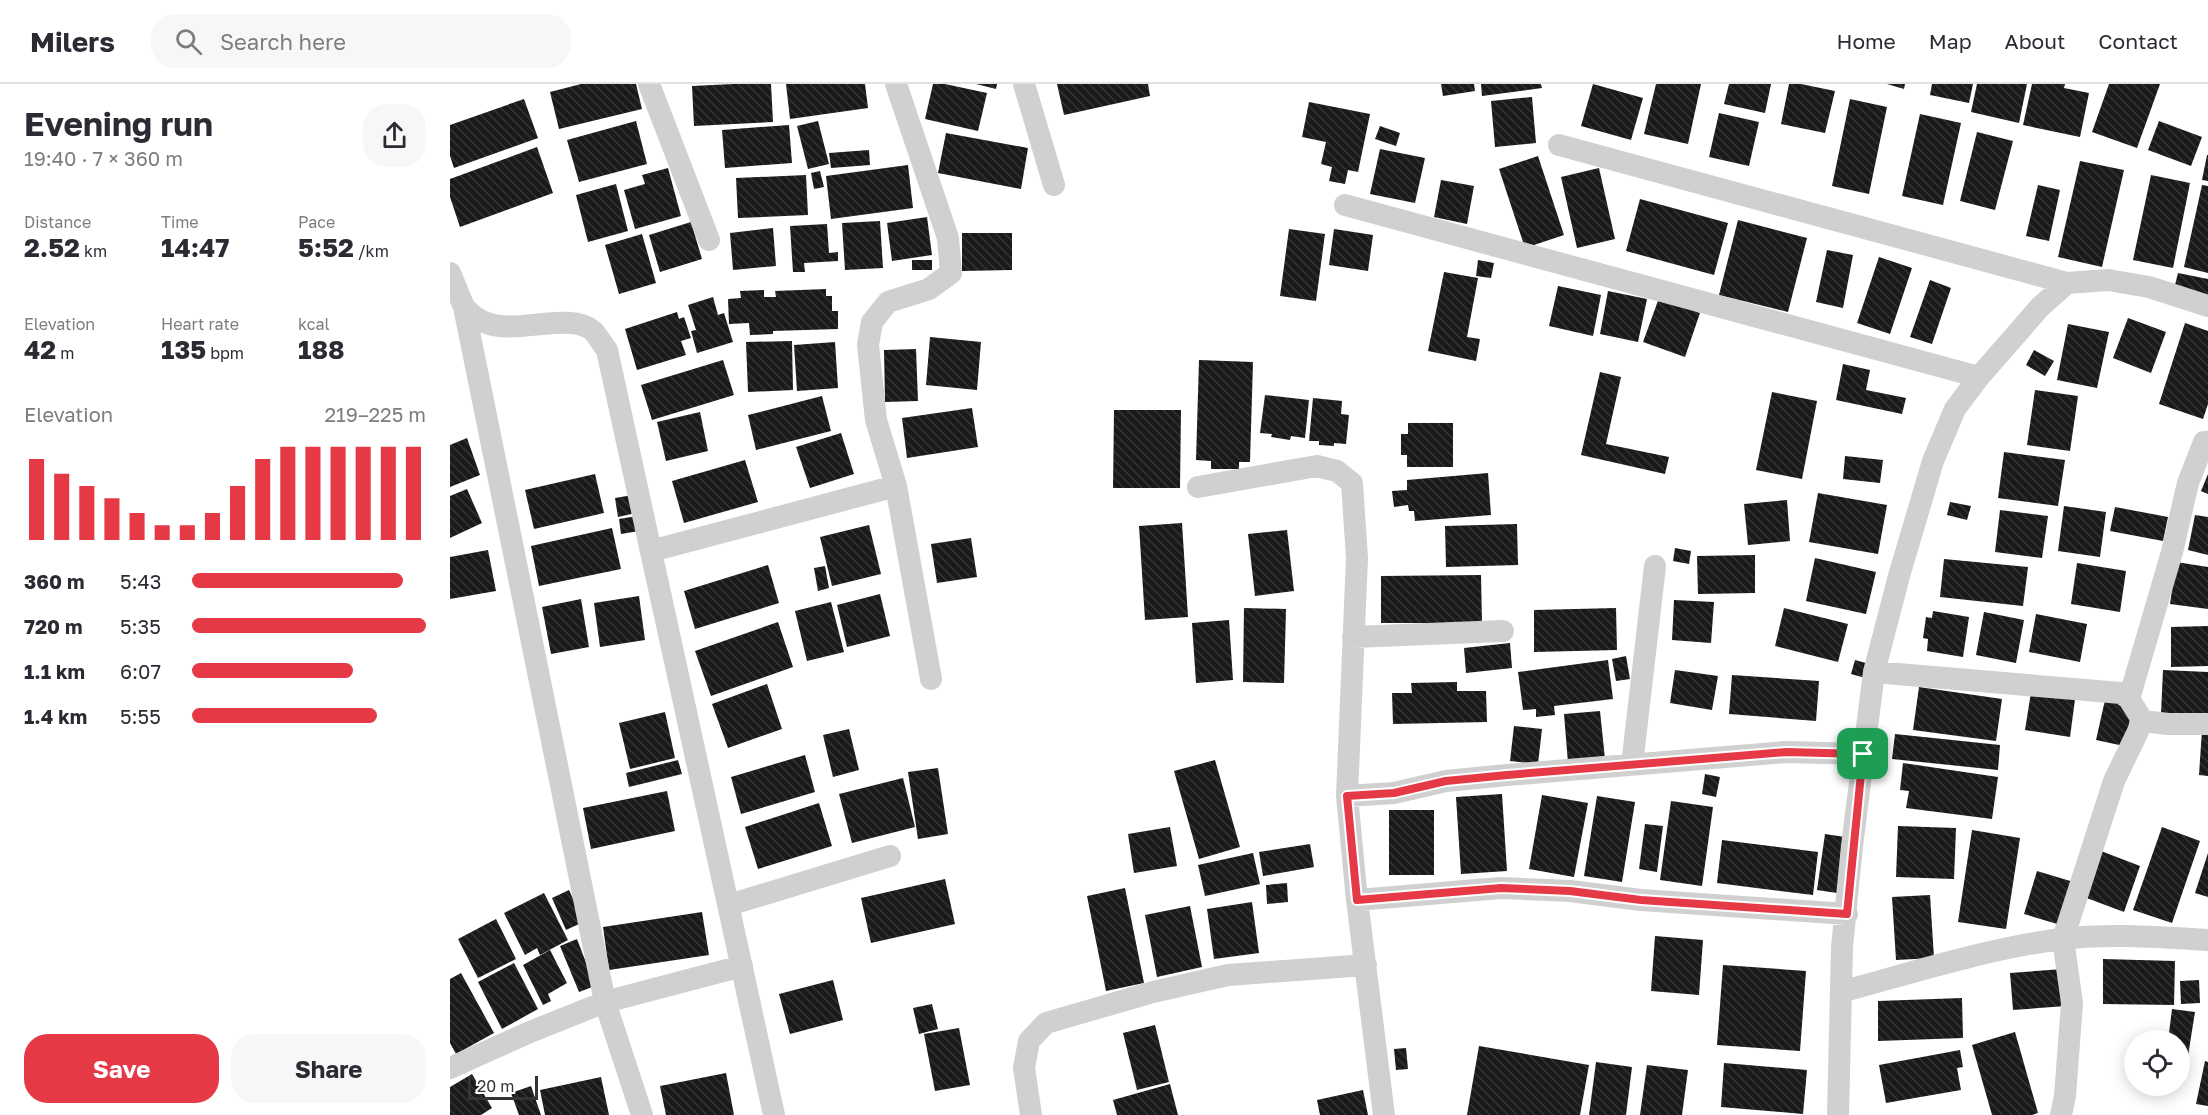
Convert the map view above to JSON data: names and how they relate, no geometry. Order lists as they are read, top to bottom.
{
  "scale_bar": "20 m",
  "page": {
    "header": "Milers",
    "search": "Search here",
    "nav": [
      "Home",
      "Map",
      "About",
      "Contact"
    ],
    "heading": ["Evening run", "19:40 · 7 × 360 m"],
    "stats": [
      ["Distance", "2.52 km"],
      ["Time", "14:47"],
      ["Pace", "5:52 /km"],
      ["Elevation", "42 m"],
      ["Heart rate", "135 bpm"],
      ["kcal", "188"]
    ],
    "chart": ["Elevation", "219–225 m"],
    "list": [
      {
        "name": "360 m",
        "note": "5:43"
      },
      {
        "name": "720 m",
        "note": "5:35"
      },
      {
        "name": "1.1 km",
        "note": "6:07"
      },
      {
        "name": "1.4 km",
        "note": "5:55"
      }
    ],
    "buttons": ["Save", "Share"],
    "scale": "20 m"
  }
}
